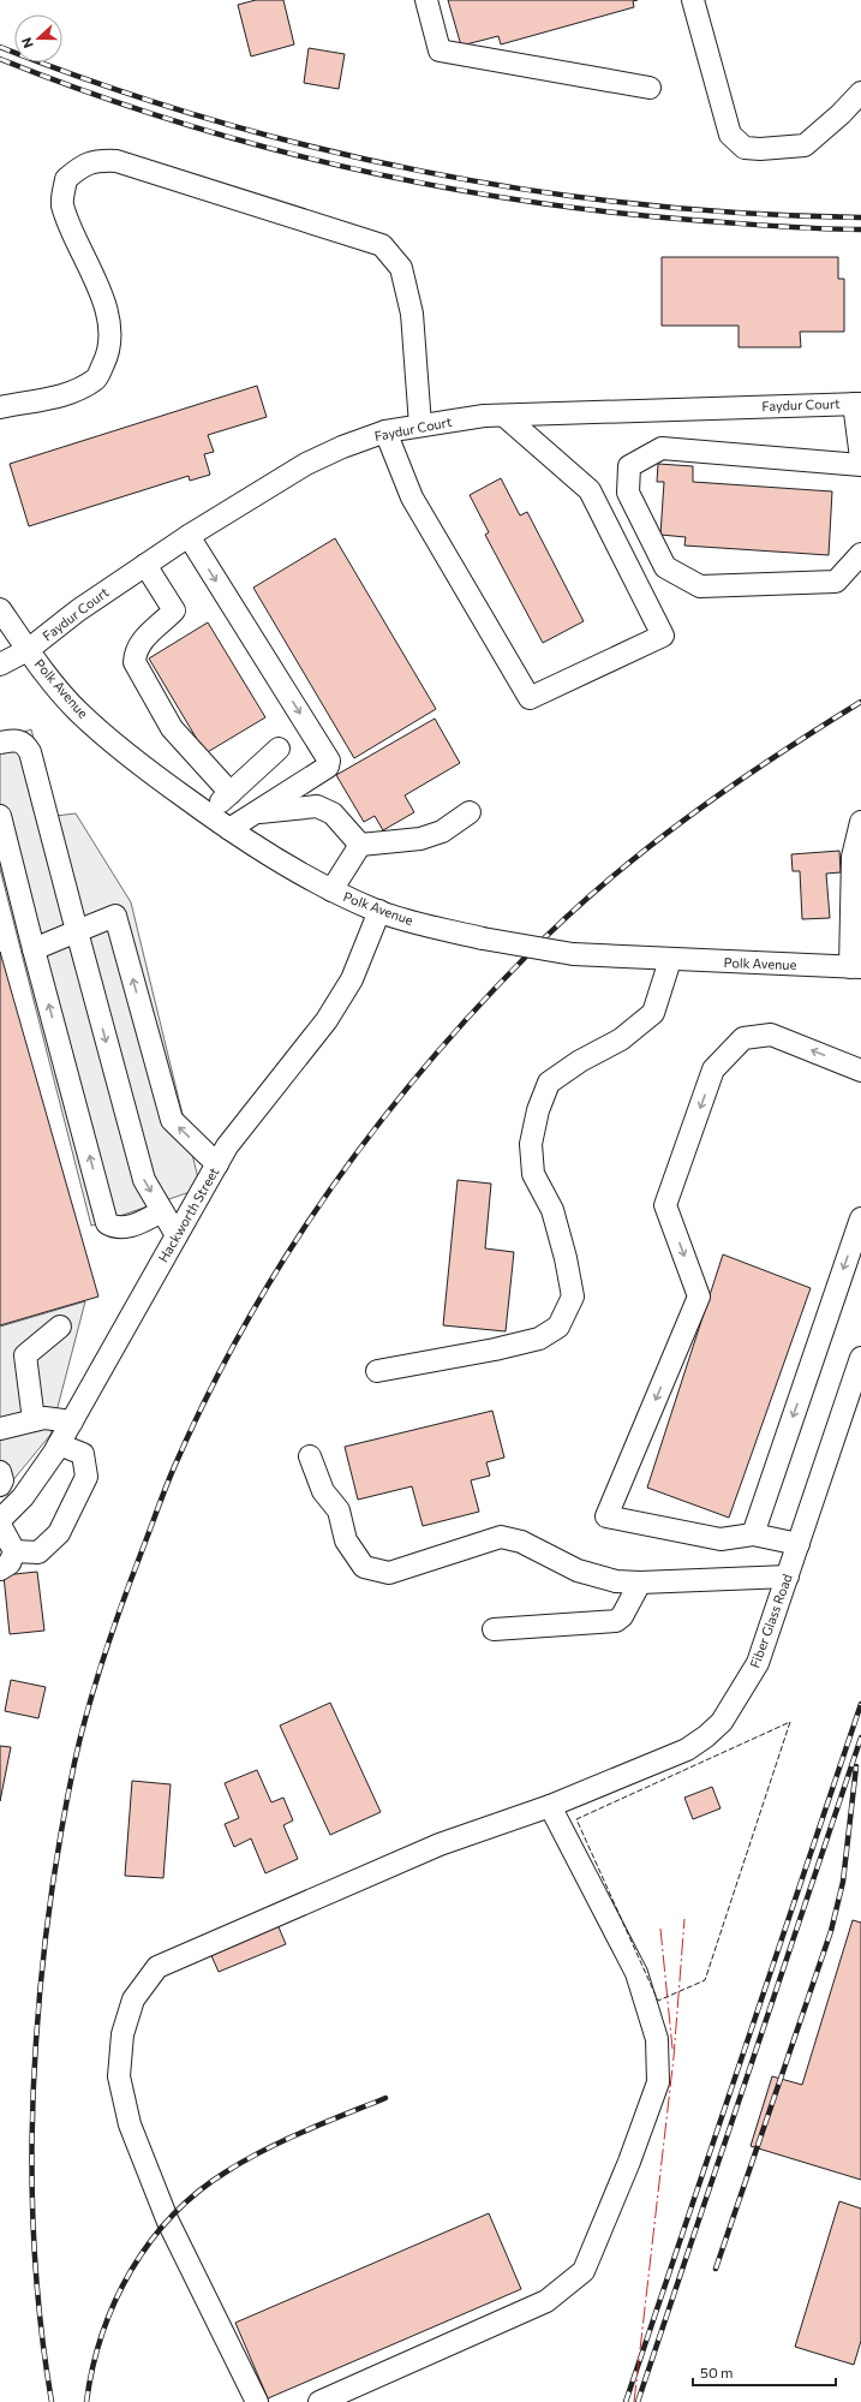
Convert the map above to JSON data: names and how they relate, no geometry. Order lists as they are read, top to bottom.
{
  "streets": {
    "street": [
      "Faydur Court",
      "Polk Avenue",
      "Hackworth Street",
      "Fiber Glass Road"
    ]
  },
  "crossings": [
    ["Faydur Court", "Polk Avenue"],
    ["Polk Avenue", "Hackworth Street"]
  ],
  "scale_bar": "50 m",
  "north": "left"
}
